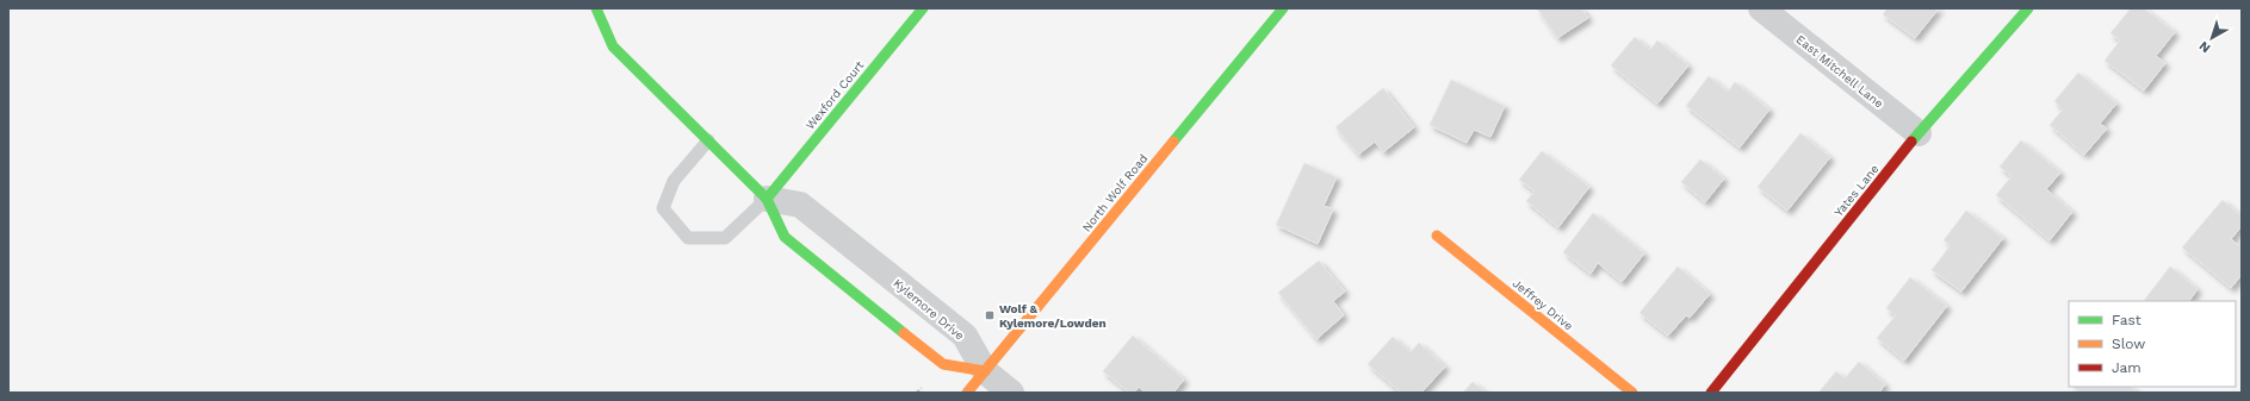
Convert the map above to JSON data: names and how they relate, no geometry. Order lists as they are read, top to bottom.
{
  "streets": {
    "street": [
      "East Mitchell Lane",
      "Wexford Court",
      "Yates Lane",
      "North Wolf Road",
      "Jeffrey Drive",
      "Kylemore Drive"
    ]
  },
  "crossings": [
    ["East Mitchell Lane", "Yates Lane"],
    ["Wexford Court", "Kylemore Drive"],
    ["North Wolf Road", "Kylemore Drive"]
  ],
  "places": {
    "transit": ["Wolf & Kylemore/Lowden"]
  },
  "legend": ["Fast", "Slow", "Jam"],
  "north": "bottom left"
}
